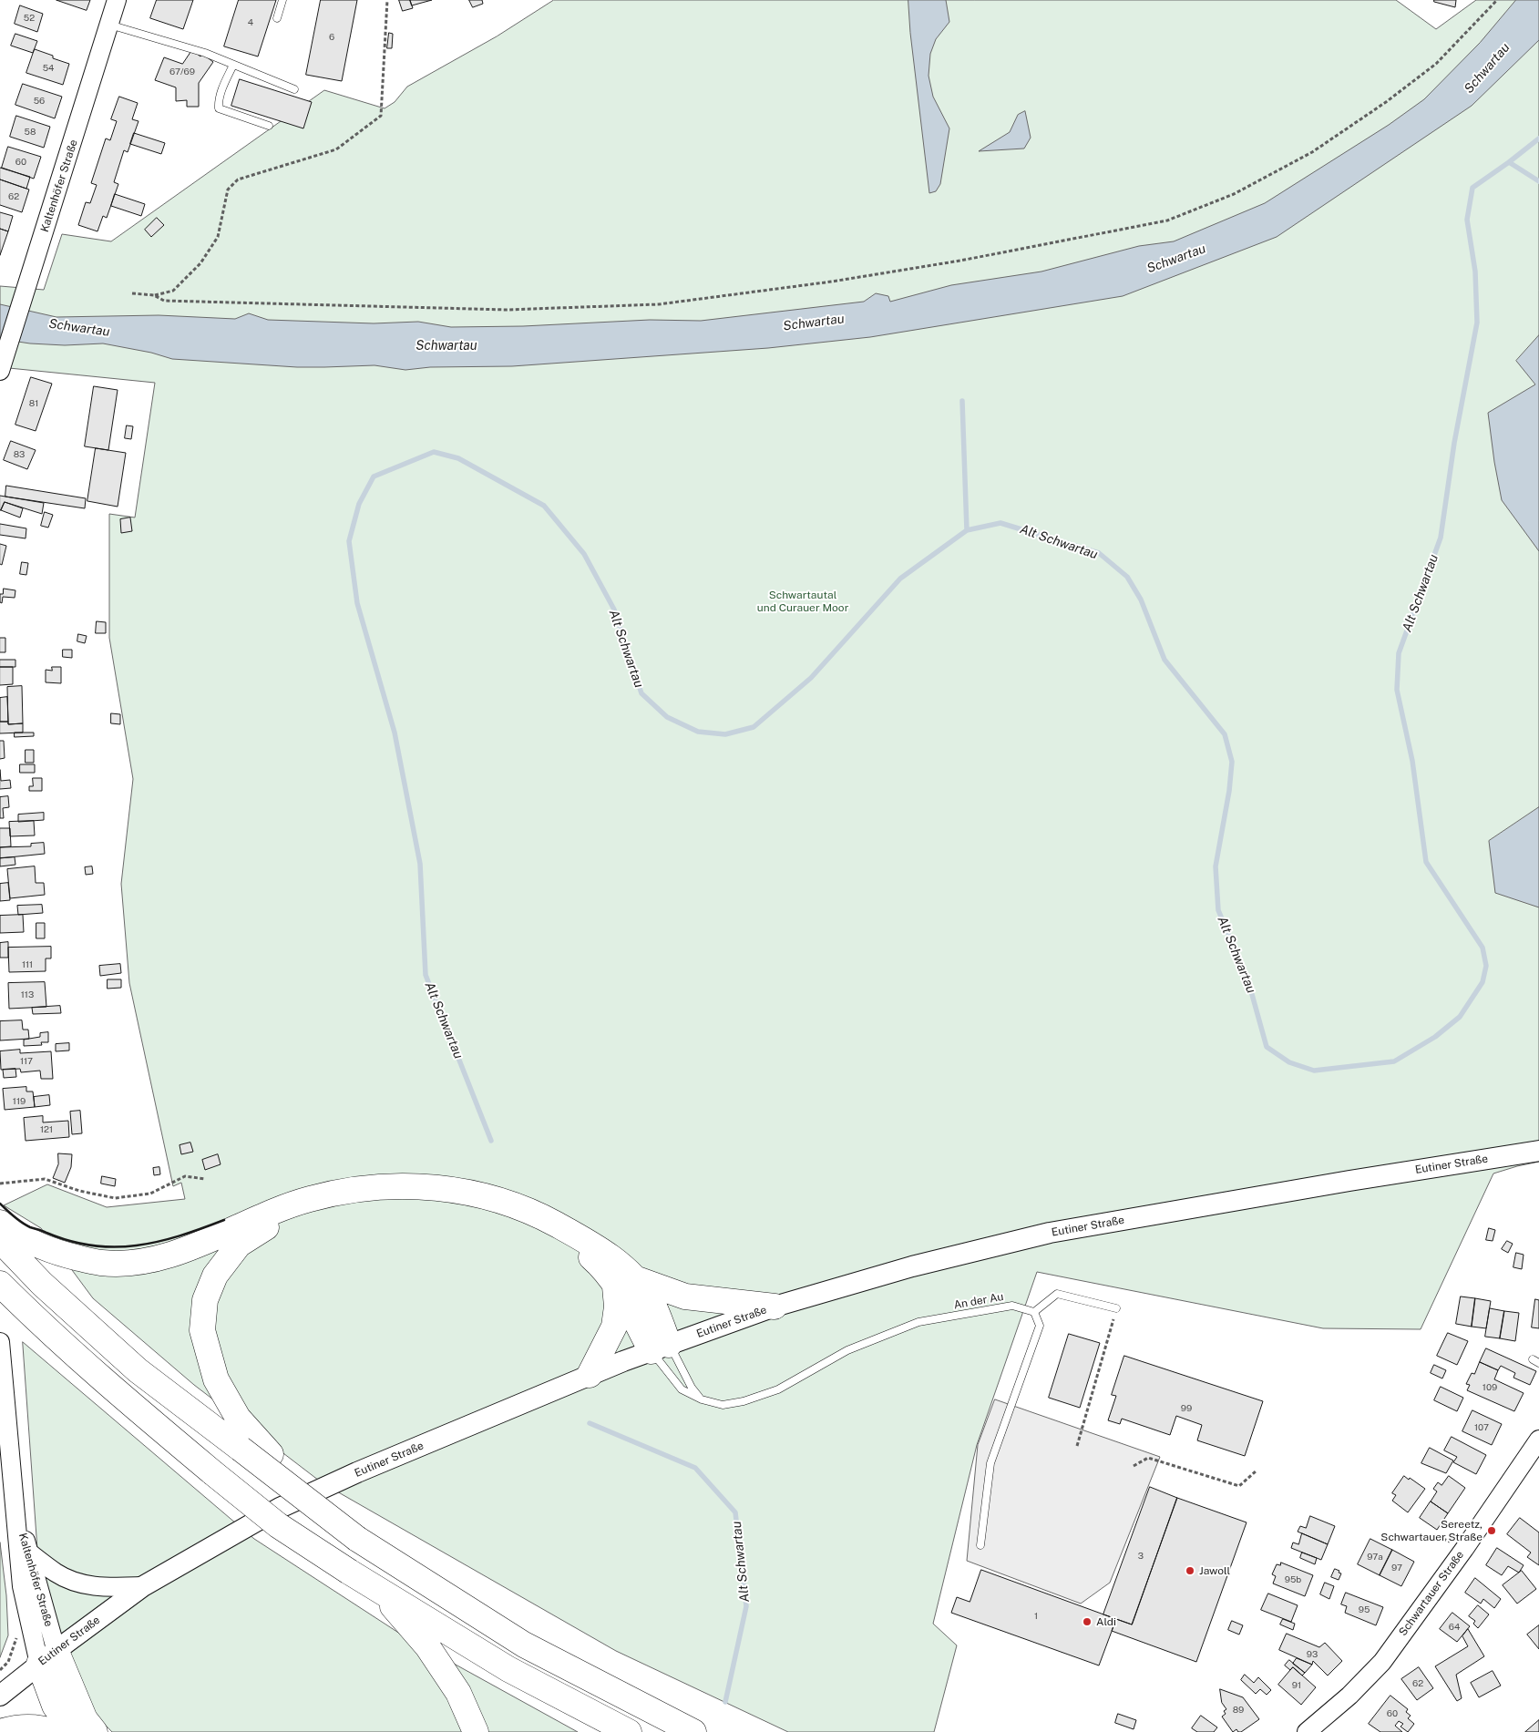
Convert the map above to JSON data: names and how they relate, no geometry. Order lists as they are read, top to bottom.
{
  "streets": {
    "main road": ["Eutiner Straße"],
    "street": ["Kaltenhöfer Straße", "Schwartauer Straße"],
    "lane": ["An der Au"]
  },
  "crossings": [
    ["Kaltenhöfer Straße", "Eutiner Straße"],
    ["Eutiner Straße", "An der Au"]
  ],
  "water": ["Schwartau", "Alt Schwartau"],
  "parks": ["Schwartautal und Curauer Moor"],
  "places": ["Sereetz, Schwartauer Straße", "Jawoll", "Aldi"],
  "house_numbers": [
    "52",
    "4",
    "6",
    "54",
    "67/69",
    "56",
    "58",
    "60",
    "62",
    "81",
    "83",
    "111",
    "113",
    "117",
    "119",
    "121",
    "109",
    "99",
    "107",
    "3",
    "97a",
    "97",
    "95b",
    "95",
    "1",
    "64",
    "93",
    "62",
    "91",
    "89",
    "60"
  ]
}
